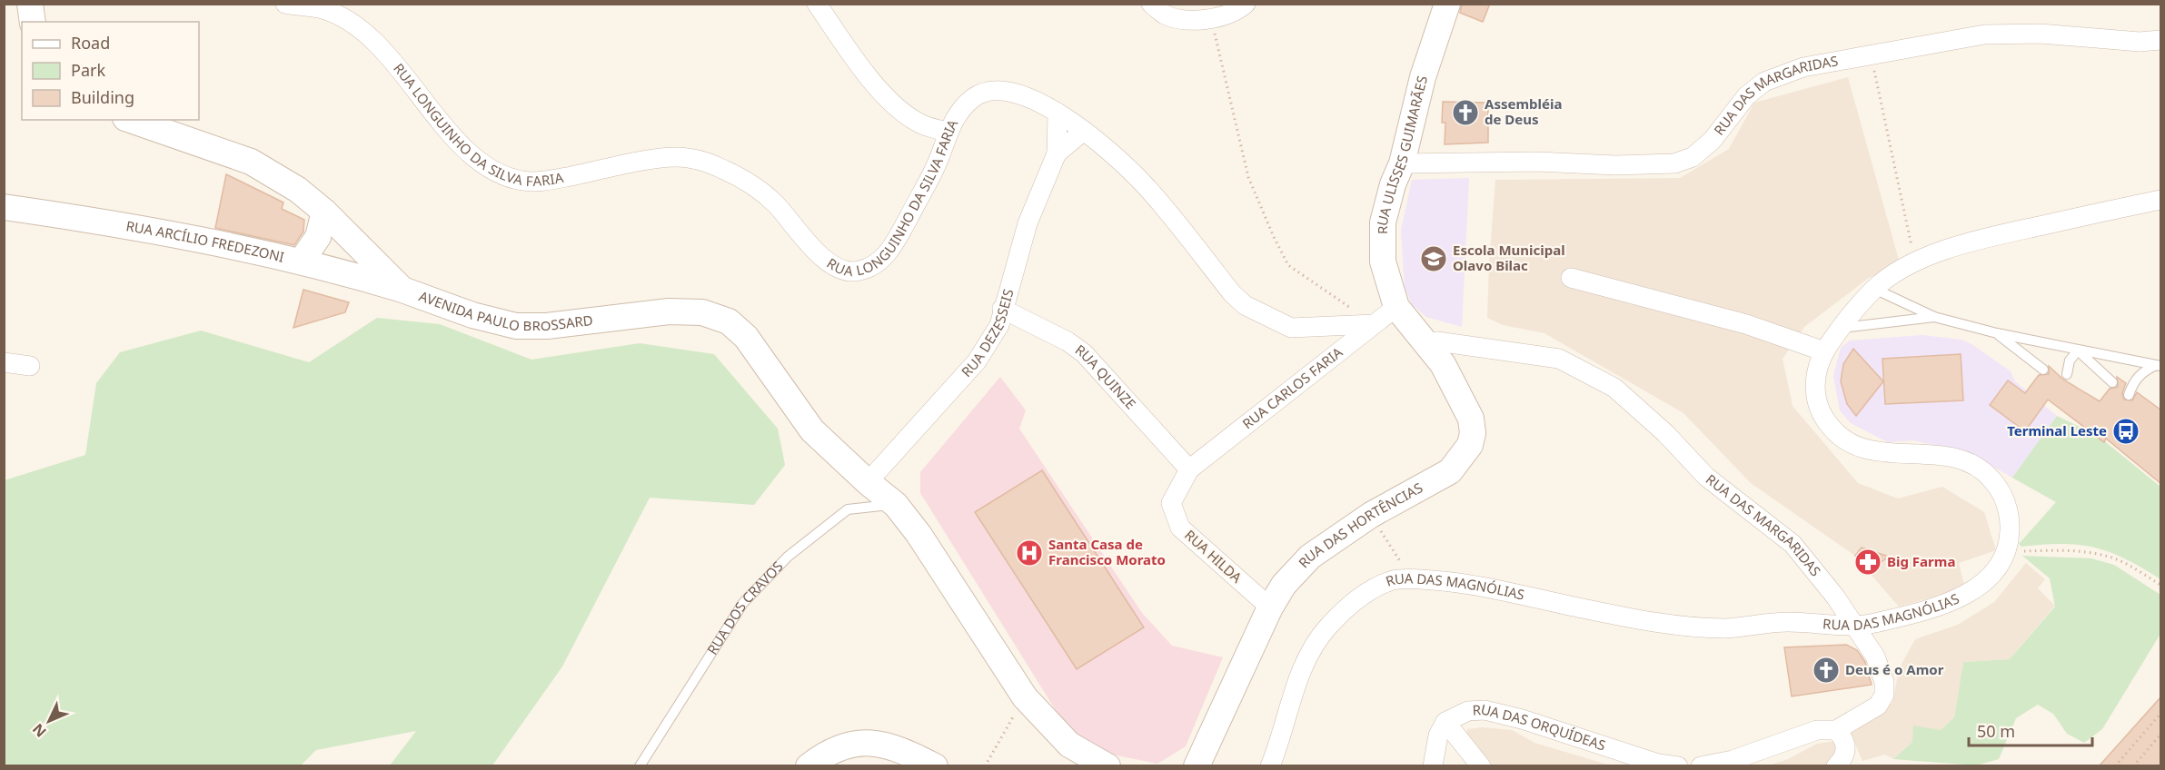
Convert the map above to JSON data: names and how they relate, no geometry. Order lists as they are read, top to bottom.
{
  "streets": {
    "main road": [
      "RUA ULISSES GUIMARÃES",
      "RUA ARCÍLIO FREDEZONI",
      "AVENIDA PAULO BROSSARD",
      "RUA DAS HORTÊNCIAS"
    ],
    "street": [
      "RUA DAS MARGARIDAS",
      "RUA LONGUINHO DA SILVA FARIA",
      "RUA DEZESSEIS",
      "RUA QUINZE",
      "RUA CARLOS FARIA",
      "RUA HILDA",
      "RUA DAS MAGNÓLIAS",
      "RUA DAS ORQUÍDEAS"
    ],
    "lane": ["RUA DOS CRAVOS"]
  },
  "crossings": [
    ["RUA DAS MARGARIDAS", "RUA ULISSES GUIMARÃES"],
    ["RUA DAS MARGARIDAS", "RUA DAS HORTÊNCIAS"],
    ["RUA DAS MARGARIDAS", "RUA DAS MAGNÓLIAS"],
    ["RUA LONGUINHO DA SILVA FARIA", "RUA DEZESSEIS"],
    ["RUA LONGUINHO DA SILVA FARIA", "RUA CARLOS FARIA"],
    ["RUA ULISSES GUIMARÃES", "RUA CARLOS FARIA"],
    ["RUA ULISSES GUIMARÃES", "RUA DAS HORTÊNCIAS"],
    ["RUA ARCÍLIO FREDEZONI", "AVENIDA PAULO BROSSARD"],
    ["AVENIDA PAULO BROSSARD", "RUA DEZESSEIS"],
    ["RUA DEZESSEIS", "RUA QUINZE"],
    ["RUA QUINZE", "RUA CARLOS FARIA"],
    ["RUA QUINZE", "RUA HILDA"],
    ["RUA CARLOS FARIA", "RUA DAS HORTÊNCIAS"],
    ["RUA CARLOS FARIA", "RUA HILDA"],
    ["RUA DAS HORTÊNCIAS", "RUA HILDA"]
  ],
  "places": {
    "church": ["Assembléia de Deus", "Deus é o Amor"],
    "school or university": ["Escola Municipal Olavo Bilac"],
    "bus stop": ["Terminal Leste"],
    "hospital": ["Santa Casa de Francisco Morato"],
    "pharmacy": ["Big Farma"]
  },
  "legend": ["Road", "Park", "Building"],
  "scale_bar": "50 m",
  "north": "bottom left"
}
